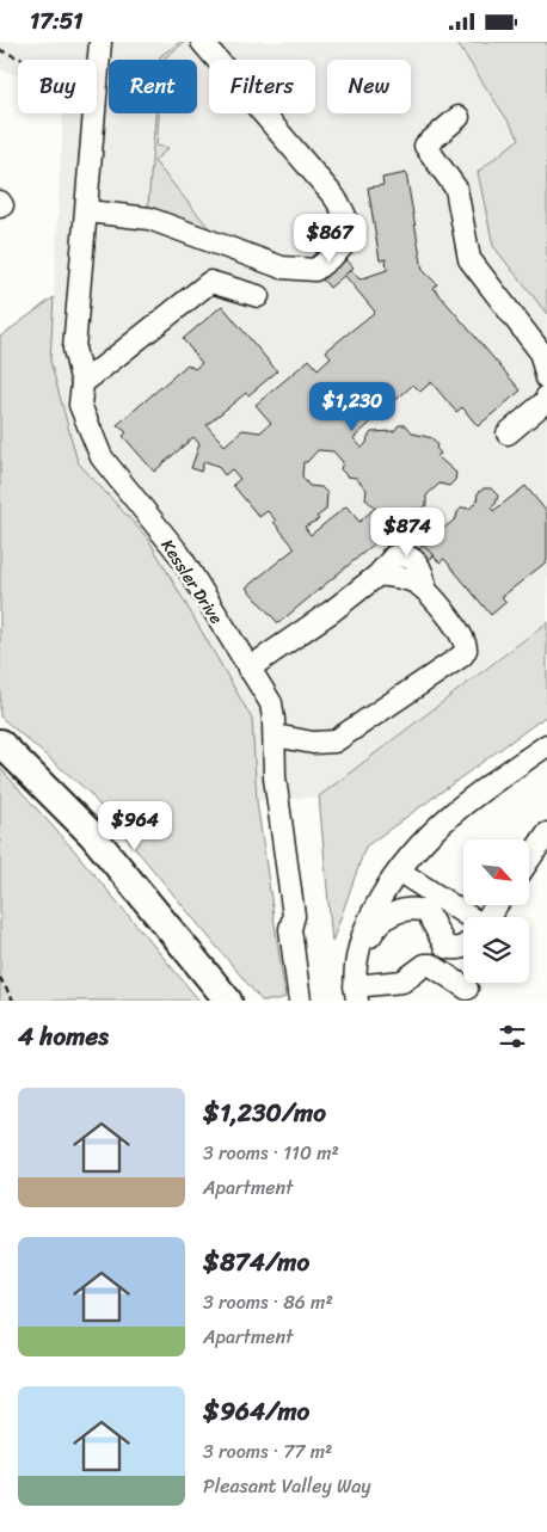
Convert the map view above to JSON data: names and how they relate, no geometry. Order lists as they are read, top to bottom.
{
  "streets": {
    "lane": ["Kessler Drive"]
  },
  "north": "bottom right",
  "page": {
    "status": "17:51",
    "chip": [
      "Buy",
      "Rent",
      "Filters",
      "New"
    ],
    "price": [
      "$867",
      "$1,230",
      "$874",
      "$964"
    ],
    "heading": "4 homes",
    "list": [
      {
        "name": "$1,230/mo",
        "note": "3 rooms · 110 m² · Apartment"
      },
      {
        "name": "$874/mo",
        "note": "3 rooms · 86 m² · Apartment"
      },
      {
        "name": "$964/mo",
        "note": "3 rooms · 77 m² · Pleasant Valley Way"
      }
    ]
  }
}
